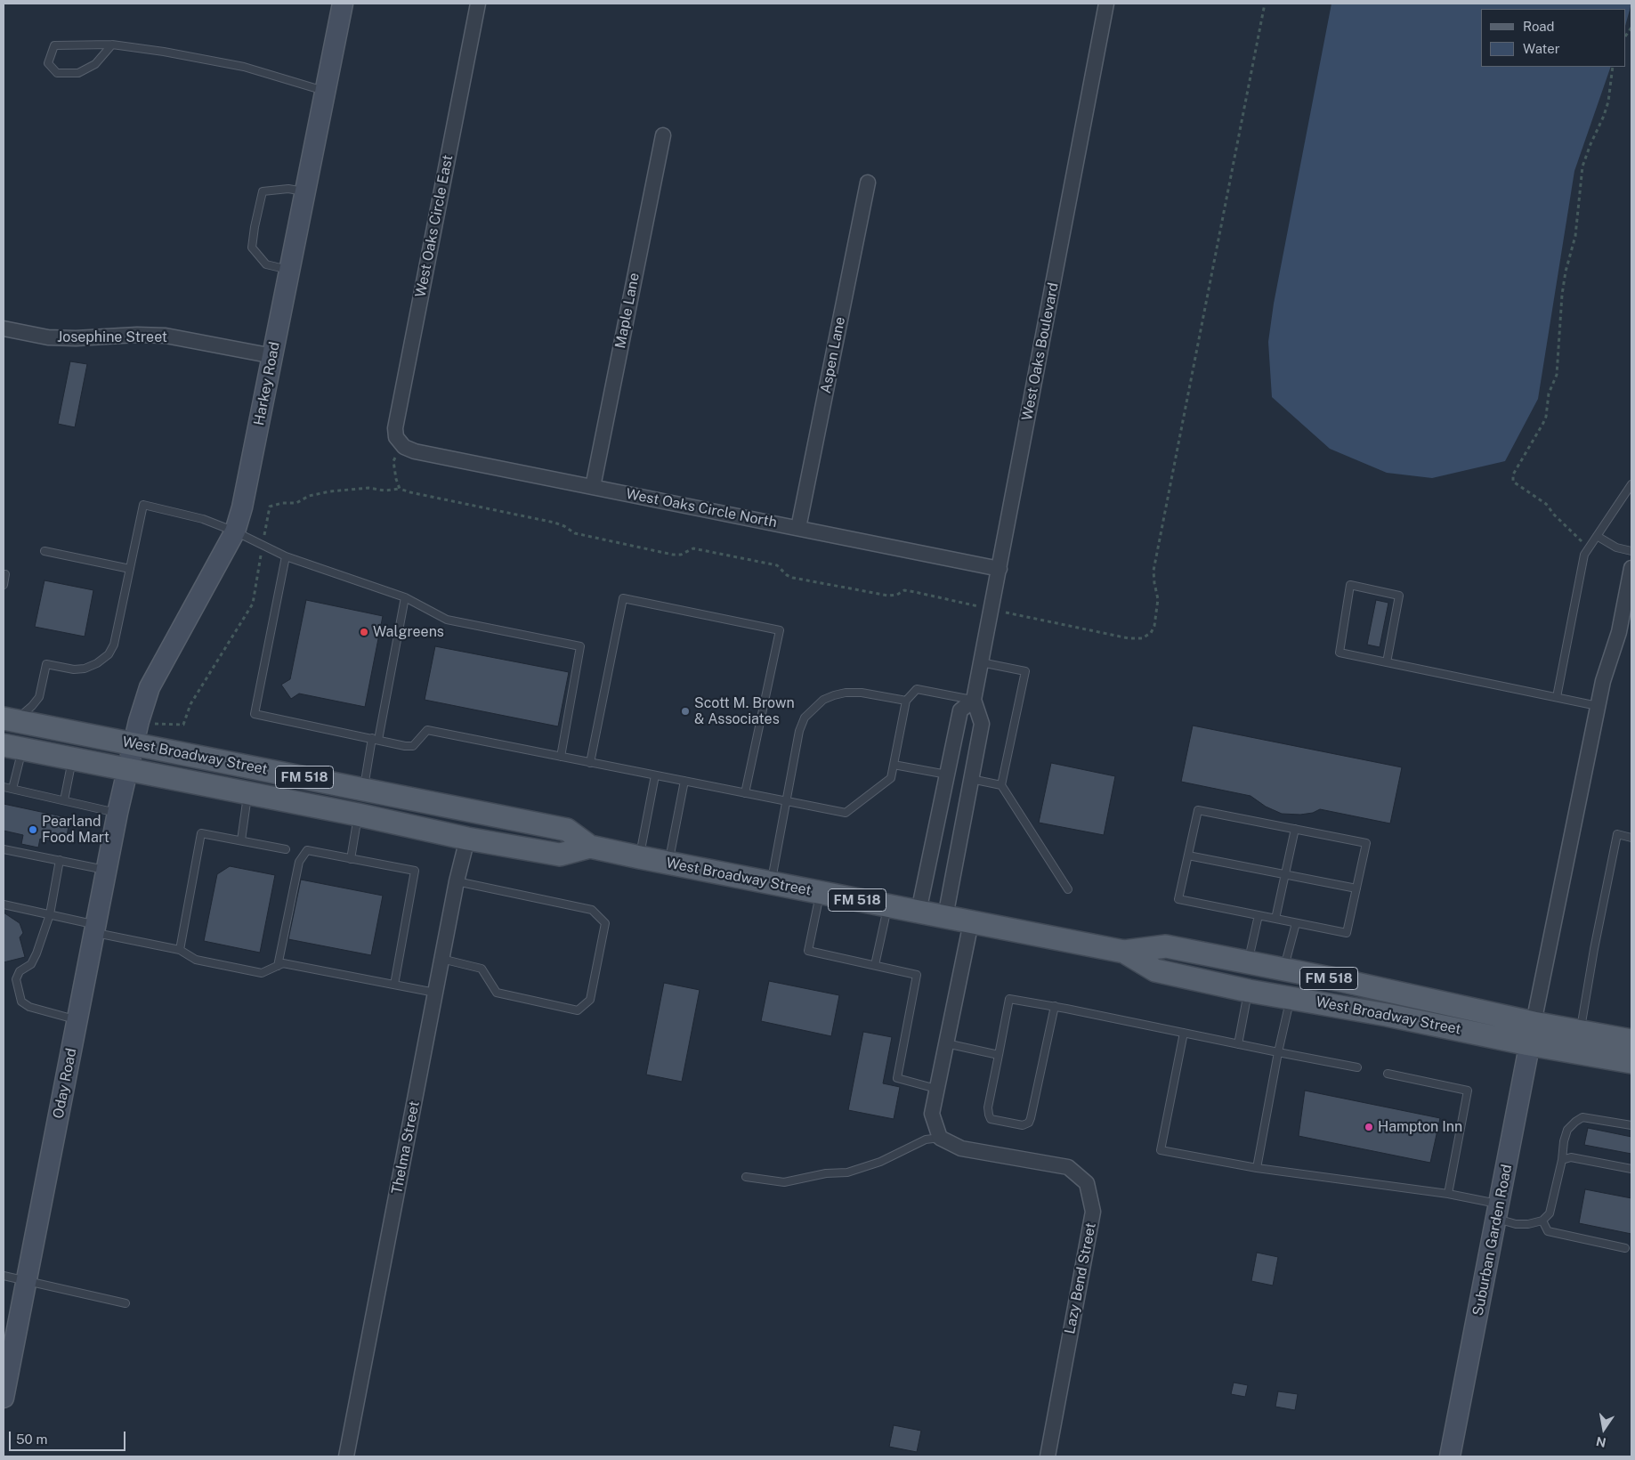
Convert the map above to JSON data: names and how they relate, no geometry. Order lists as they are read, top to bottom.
{
  "streets": {
    "main road": ["West Broadway Street", "FM 518"],
    "street": [
      "West Oaks Circle East",
      "Maple Lane",
      "Josephine Street",
      "West Oaks Boulevard",
      "Aspen Lane",
      "Harkey Road",
      "West Oaks Circle North",
      "Oday Road",
      "Thelma Street",
      "Suburban Garden Road",
      "Lazy Bend Street"
    ]
  },
  "crossings": [
    ["West Oaks Circle East", "West Oaks Circle North"],
    ["Maple Lane", "West Oaks Circle North"],
    ["Josephine Street", "Harkey Road"],
    ["West Oaks Boulevard", "West Oaks Circle North"],
    ["West Oaks Boulevard", "West Broadway Street"],
    ["Aspen Lane", "West Oaks Circle North"],
    ["Harkey Road", "West Broadway Street"],
    ["Harkey Road", "Oday Road"],
    ["West Broadway Street", "Oday Road"],
    ["West Broadway Street", "Thelma Street"],
    ["West Broadway Street", "Suburban Garden Road"]
  ],
  "places": [
    "Walgreens",
    "Scott M. Brown & Associates",
    "Pearland Food Mart",
    "Hampton Inn"
  ],
  "legend": ["Road", "Water"],
  "scale_bar": "50 m",
  "north": "bottom"
}
